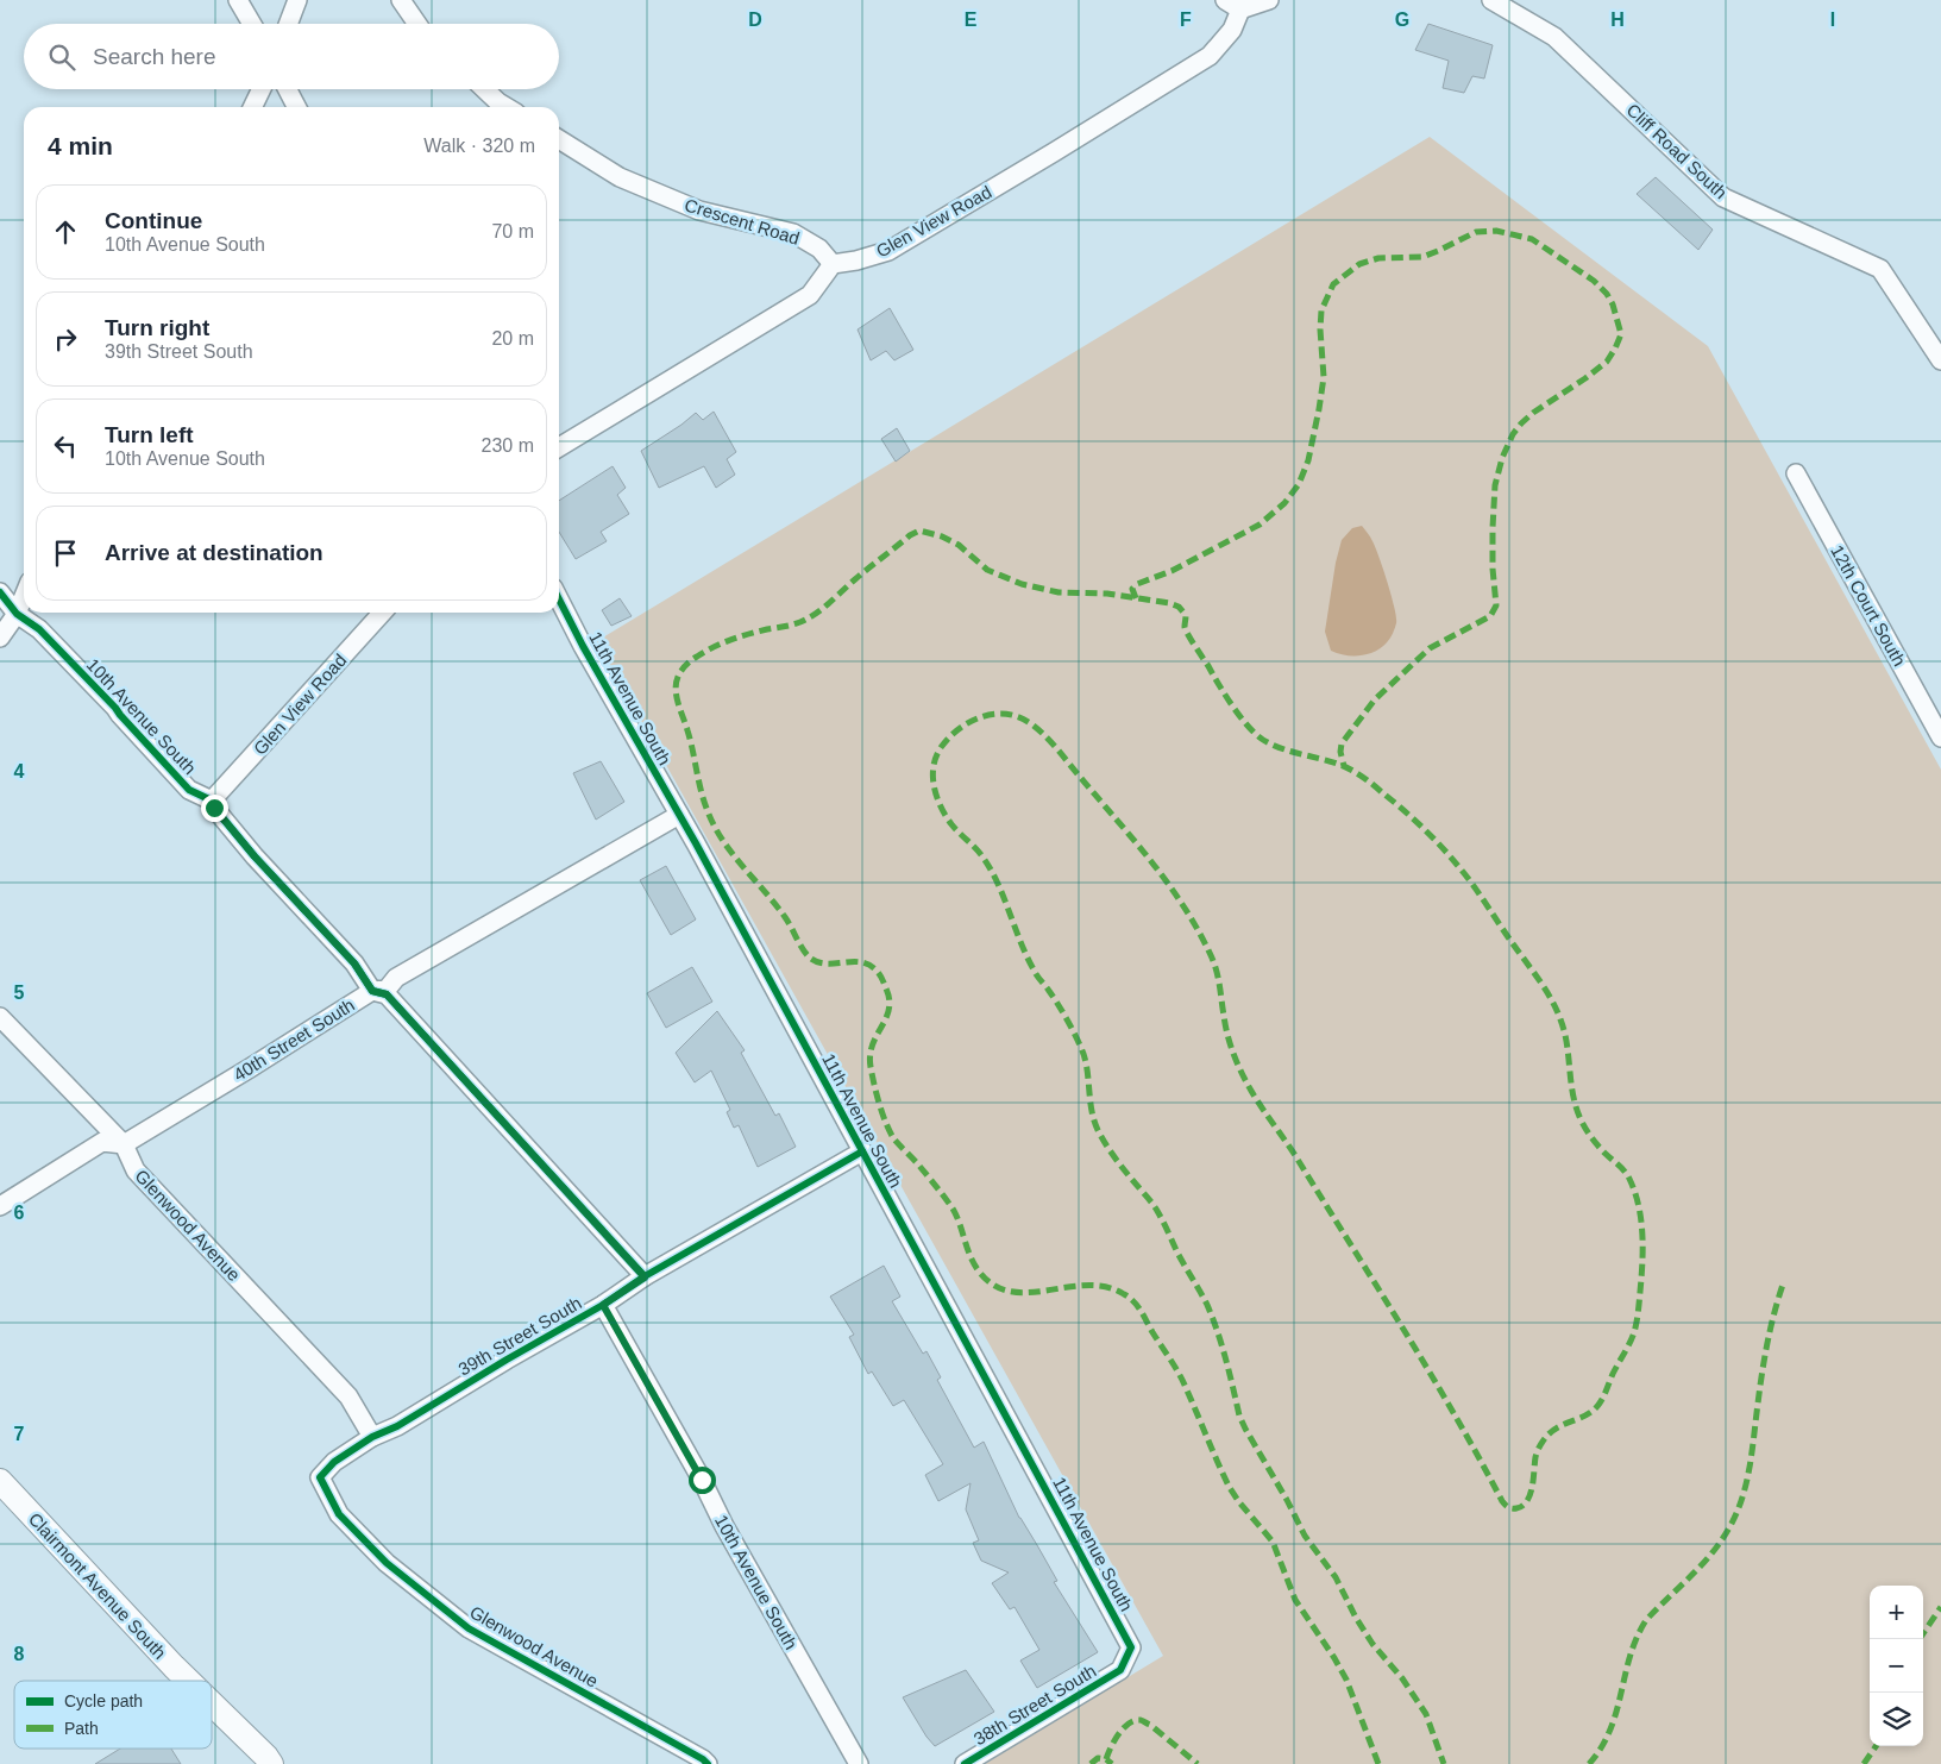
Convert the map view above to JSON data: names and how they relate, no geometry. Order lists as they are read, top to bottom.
{
  "streets": {
    "street": [
      "Cliff Road South",
      "Crescent Road",
      "Glen View Road",
      "12th Court South",
      "11th Avenue South",
      "10th Avenue South",
      "40th Street South",
      "Glenwood Avenue",
      "39th Street South",
      "Clairmont Avenue South",
      "38th Street South"
    ]
  },
  "crossings": [
    ["Crescent Road", "Glen View Road"],
    ["Glen View Road", "10th Avenue South"],
    ["11th Avenue South", "40th Street South"],
    ["11th Avenue South", "39th Street South"],
    ["11th Avenue South", "38th Street South"],
    ["10th Avenue South", "40th Street South"],
    ["10th Avenue South", "39th Street South"],
    ["40th Street South", "Glenwood Avenue"],
    ["Glenwood Avenue", "39th Street South"]
  ],
  "legend": ["Cycle path", "Path"],
  "page": {
    "search": "Search here",
    "heading": ["4 min", "Walk · 320 m"],
    "list": [
      ["Continue", "10th Avenue South", "70 m"],
      ["Turn right", "39th Street South", "20 m"],
      ["Turn left", "10th Avenue South", "230 m"],
      "Arrive at destination"
    ],
    "map_buttons": ["+", "−"]
  },
  "grid": {
    "columns": [
      "D",
      "E",
      "F",
      "G",
      "H",
      "I"
    ],
    "rows": [
      "4",
      "5",
      "6",
      "7",
      "8"
    ]
  }
}
